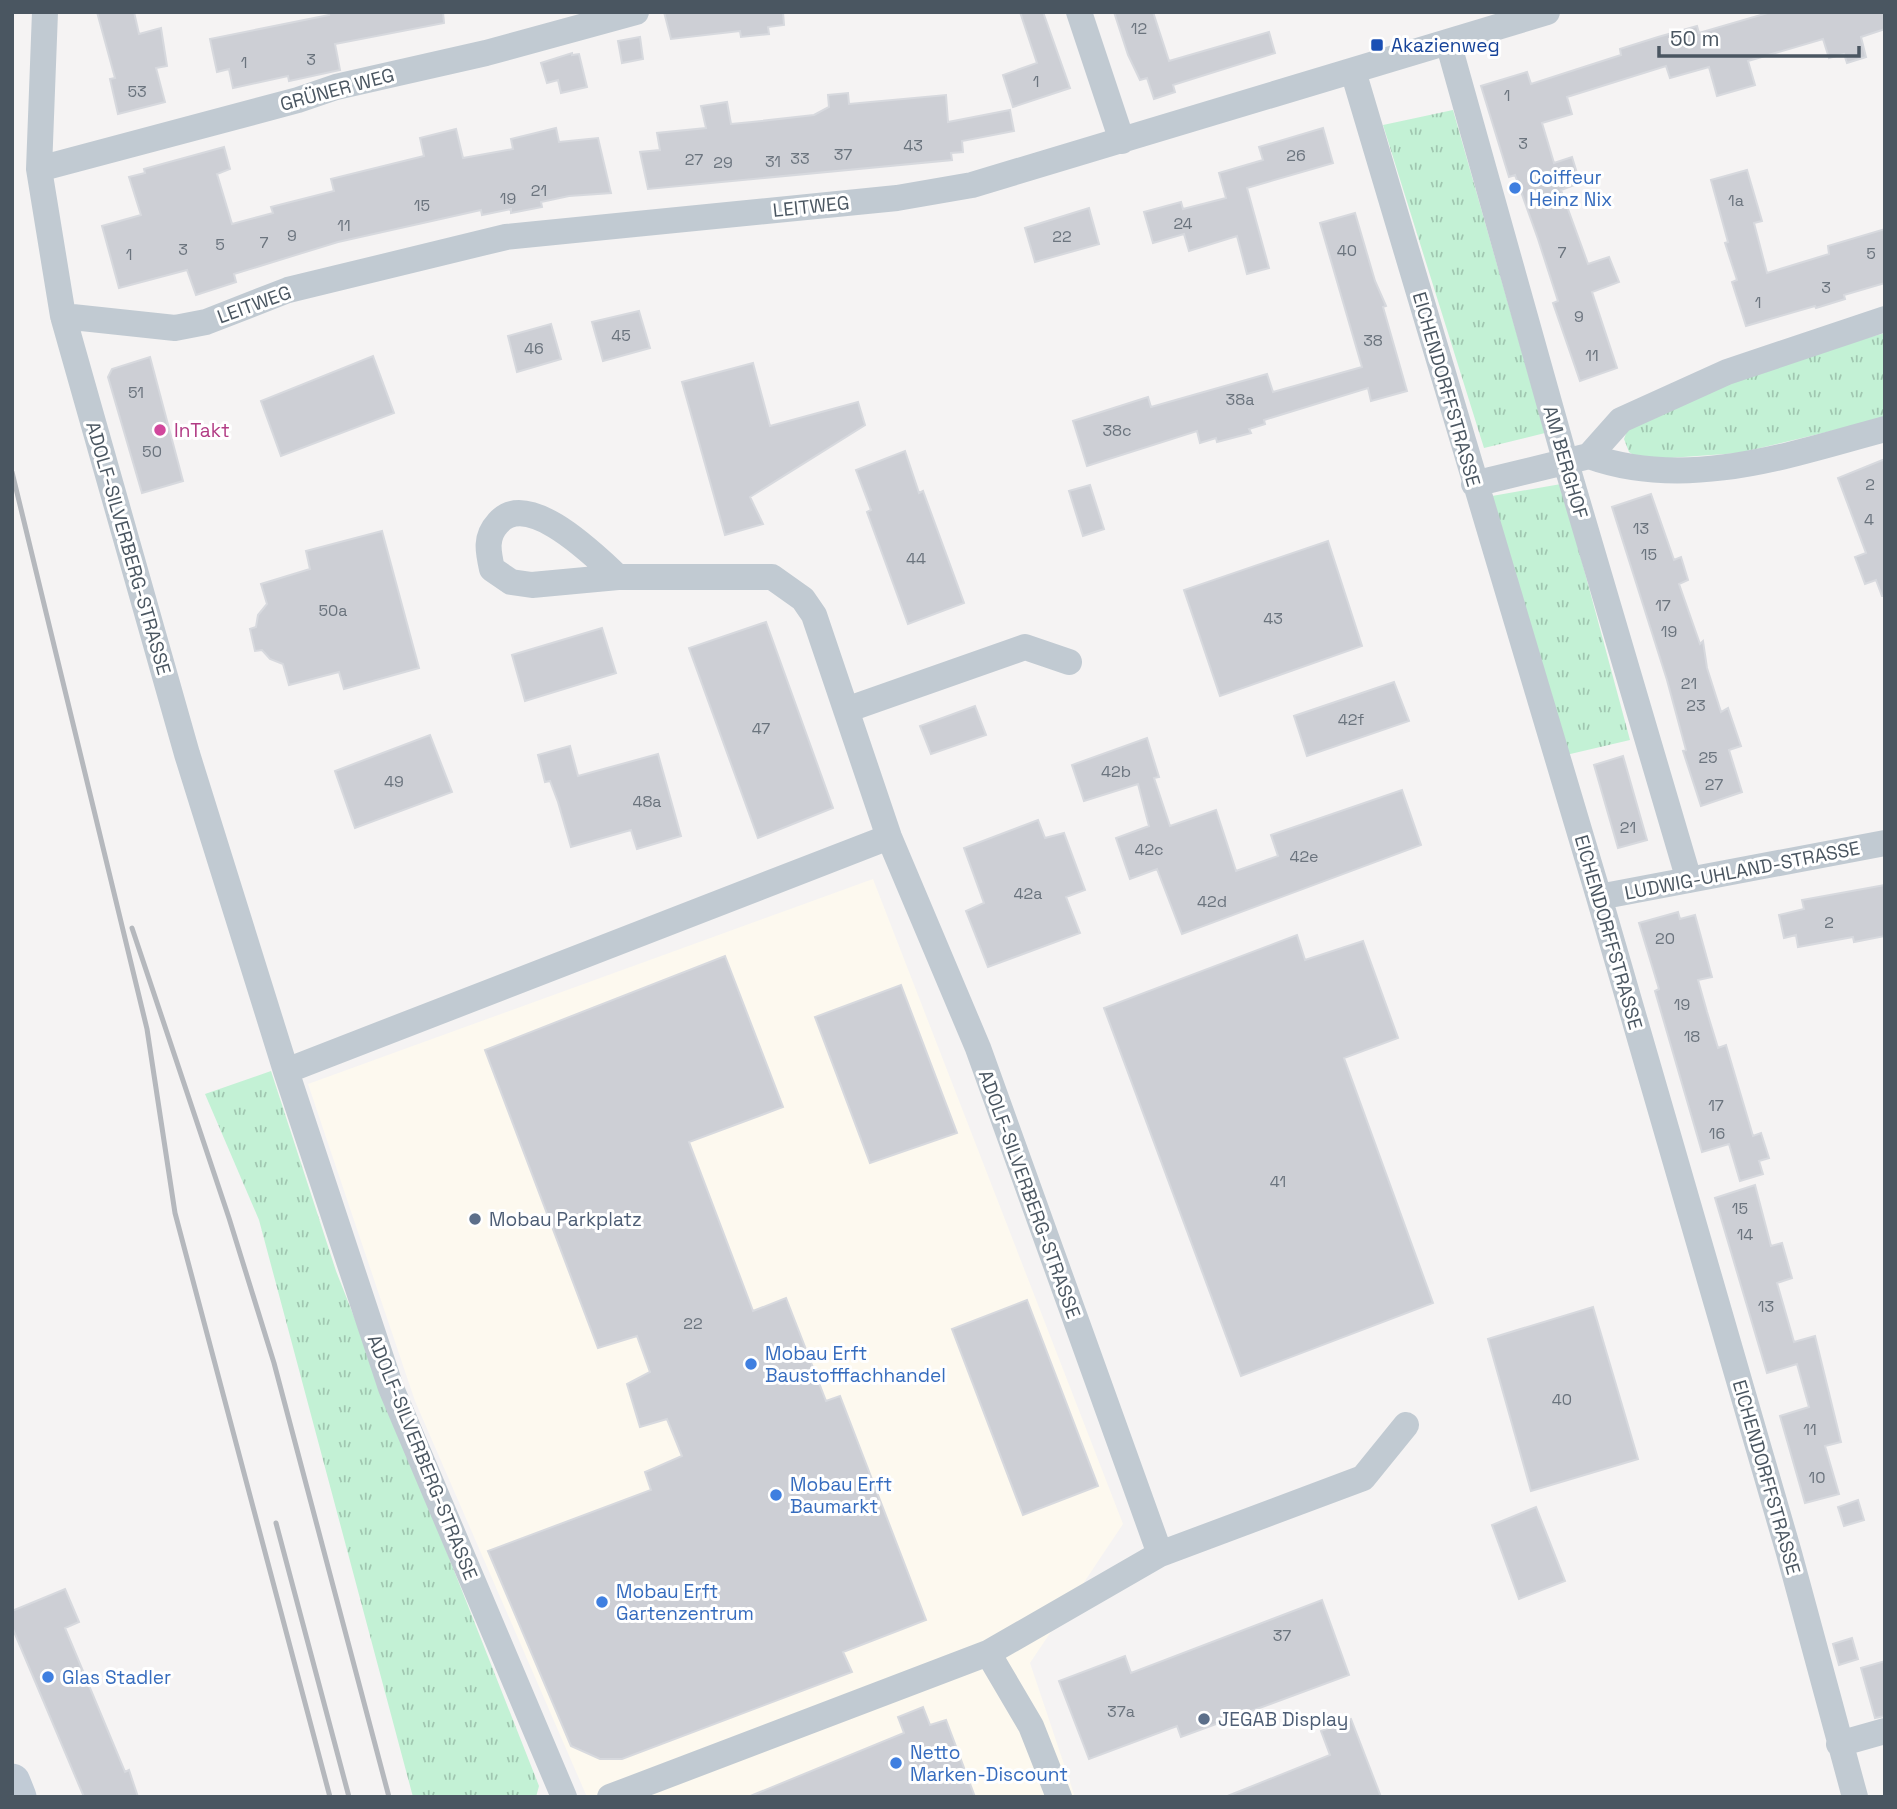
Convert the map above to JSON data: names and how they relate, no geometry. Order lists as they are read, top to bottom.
{
  "streets": {
    "street": [
      "GRÜNER WEG",
      "LEITWEG",
      "EICHENDORFFSTRASSE",
      "AM BERGHOF",
      "ADOLF-SILVERBERG-STRASSE",
      "LUDWIG-UHLAND-STRASSE"
    ]
  },
  "crossings": [
    ["GRÜNER WEG", "ADOLF-SILVERBERG-STRASSE"],
    ["LEITWEG", "EICHENDORFFSTRASSE"],
    ["LEITWEG", "AM BERGHOF"],
    ["LEITWEG", "ADOLF-SILVERBERG-STRASSE"],
    ["EICHENDORFFSTRASSE", "LUDWIG-UHLAND-STRASSE"],
    ["AM BERGHOF", "LUDWIG-UHLAND-STRASSE"]
  ],
  "places": {
    "transit": ["Akazienweg"],
    "other": [
      "Coiffeur Heinz Nix",
      "InTakt",
      "Mobau Parkplatz",
      "Mobau Erft Baustofffachhandel",
      "Mobau Erft Baumarkt",
      "Mobau Erft Gartenzentrum",
      "Glas Stadler",
      "JEGAB Display",
      "Netto Marken-Discount"
    ]
  },
  "house_numbers": [
    "12",
    "3",
    "1",
    "1",
    "53",
    "1",
    "3",
    "43",
    "37",
    "26",
    "33",
    "27",
    "31",
    "29",
    "21",
    "19",
    "1a",
    "15",
    "24",
    "11",
    "9",
    "22",
    "7",
    "5",
    "3",
    "40",
    "7",
    "5",
    "1",
    "3",
    "1",
    "9",
    "45",
    "38",
    "46",
    "11",
    "51",
    "38a",
    "38c",
    "50",
    "2",
    "4",
    "13",
    "15",
    "44",
    "17",
    "50a",
    "43",
    "19",
    "21",
    "23",
    "42f",
    "47",
    "25",
    "42b",
    "49",
    "27",
    "48a",
    "21",
    "42c",
    "42e",
    "42a",
    "42d",
    "2",
    "20",
    "19",
    "18",
    "17",
    "16",
    "41",
    "15",
    "14",
    "13",
    "22",
    "40",
    "11",
    "10",
    "37",
    "37a"
  ],
  "scale_bar": "50 m"
}
